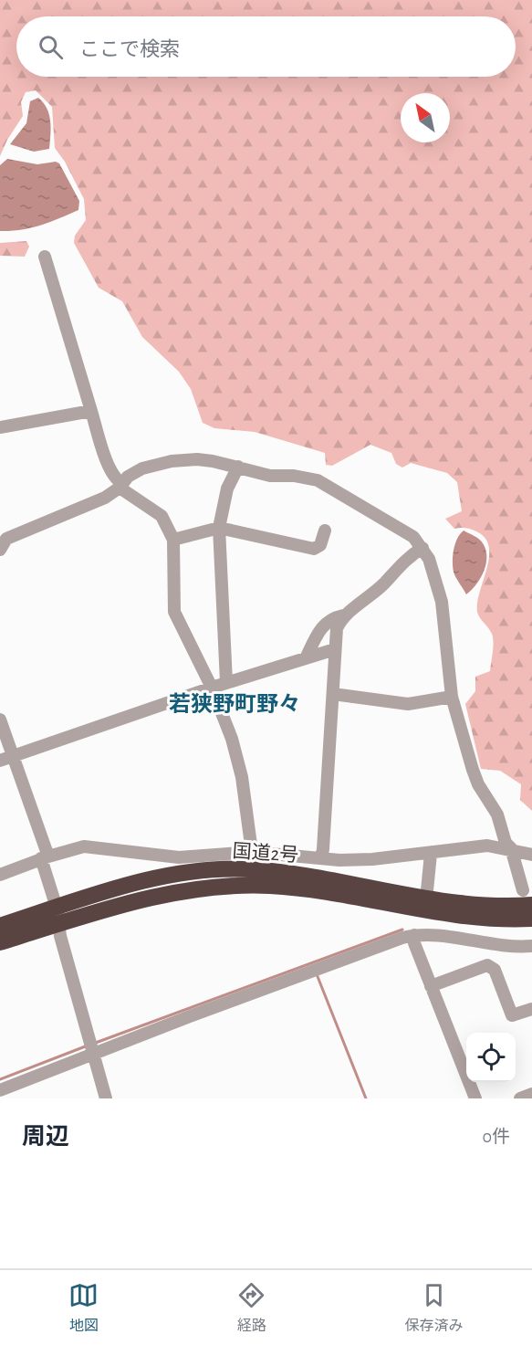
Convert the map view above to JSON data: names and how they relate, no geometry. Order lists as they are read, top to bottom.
{
  "streets": {
    "highway": ["国道2号"]
  },
  "districts": ["若狭野町野々"],
  "north": "top left",
  "page": {
    "search": "ここで検索",
    "heading": ["周辺", "0件"],
    "nav": ["地図", "経路", "保存済み"]
  }
}
